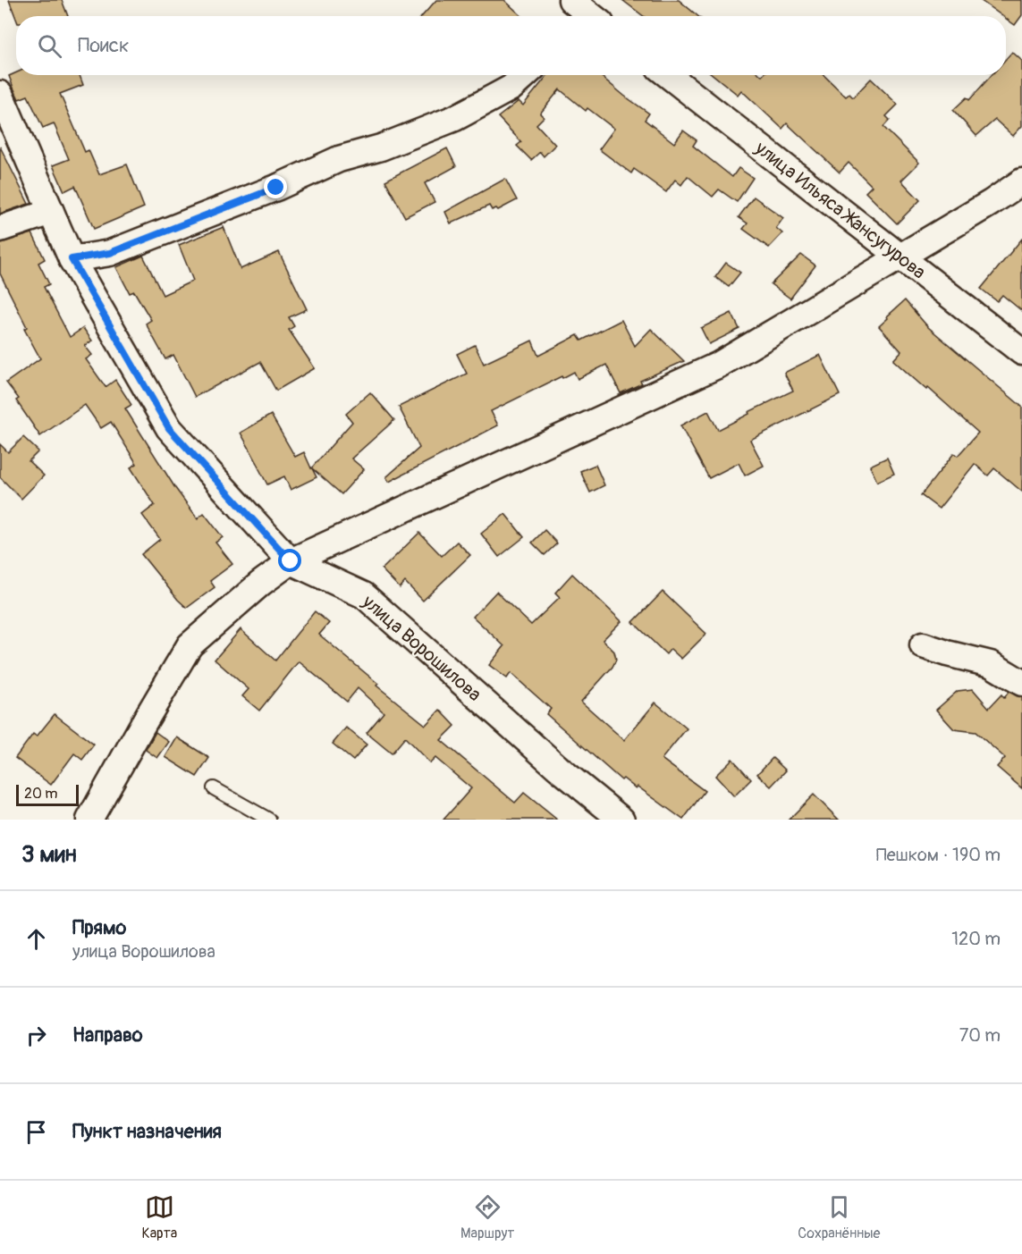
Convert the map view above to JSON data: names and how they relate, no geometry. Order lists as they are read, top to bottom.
{
  "streets": {
    "street": ["улица Ильяса Жансугурова", "улица Ворошилова"]
  },
  "scale_bar": "20 m",
  "page": {
    "search": "Поиск",
    "scale": "20 m",
    "heading": ["3 мин", "Пешком · 190 m"],
    "list": [
      ["Прямо", "улица Ворошилова", "120 m"],
      ["Направо", "70 m"],
      "Пункт назначения"
    ],
    "nav": ["Карта", "Маршрут", "Сохранённые"]
  }
}
